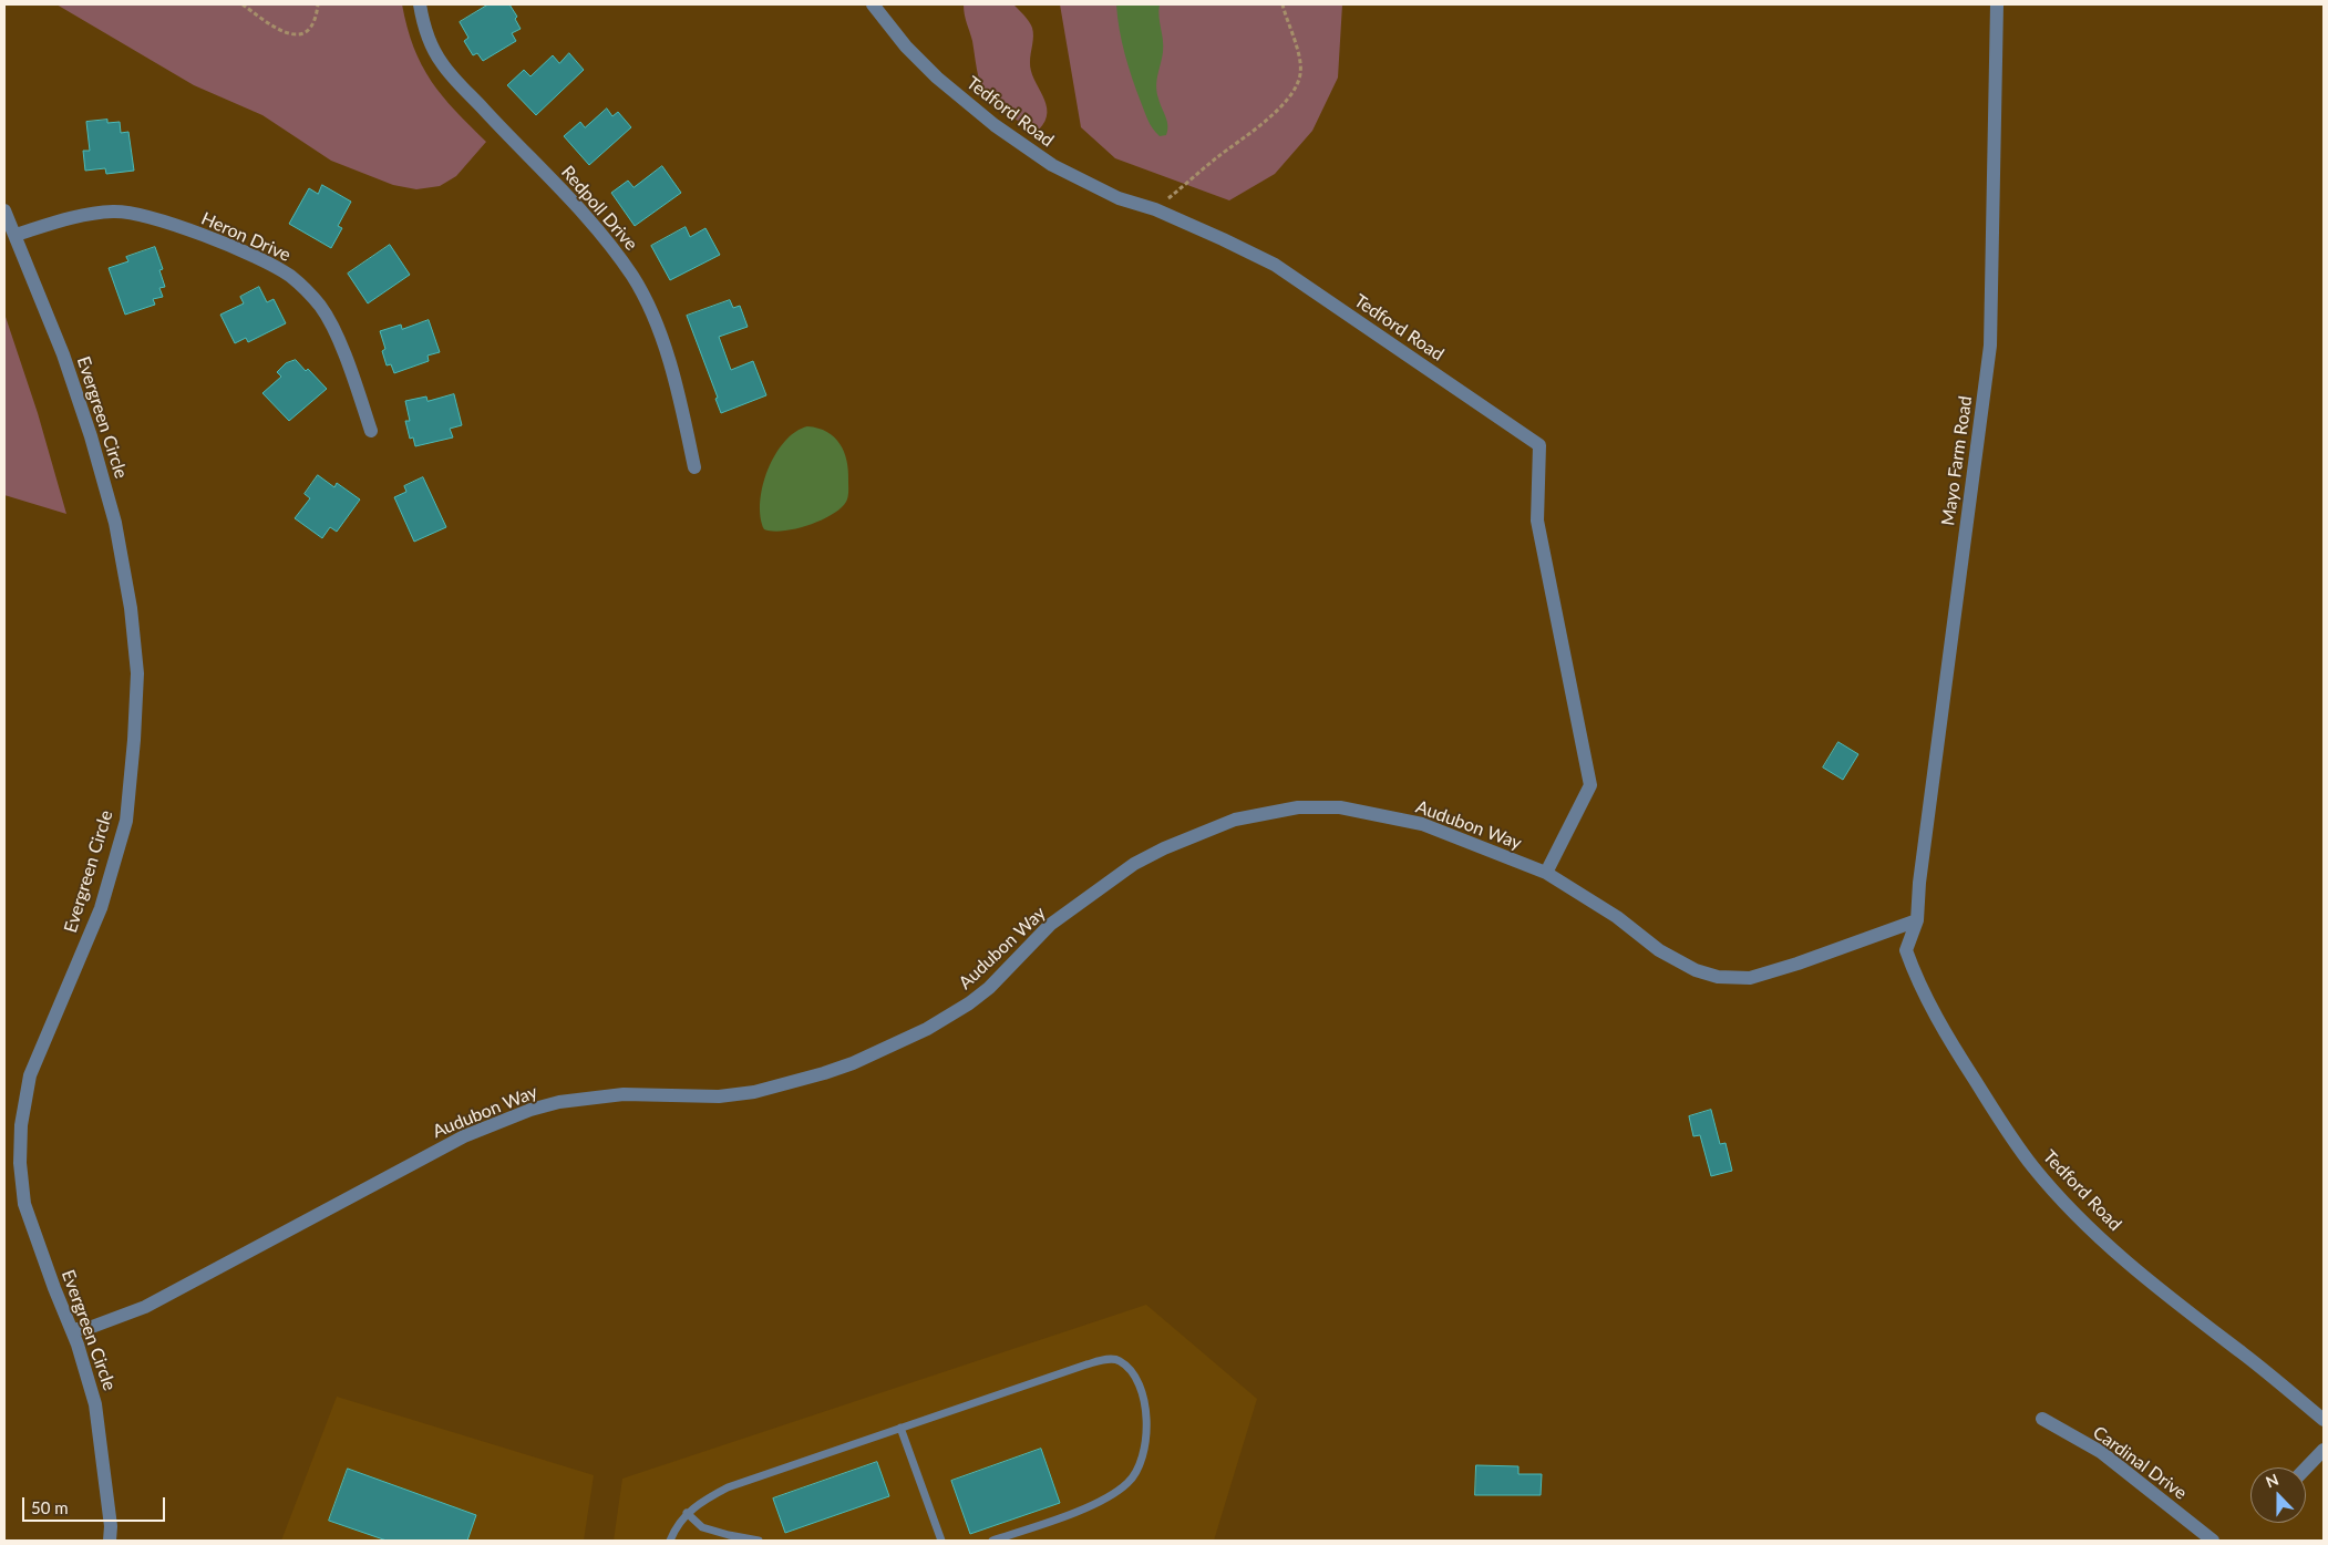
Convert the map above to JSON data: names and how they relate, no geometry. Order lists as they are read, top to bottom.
{
  "streets": {
    "street": [
      "Tedford Road",
      "Redpoll Drive",
      "Heron Drive",
      "Evergreen Circle",
      "Mayo Farm Road",
      "Audubon Way",
      "Cardinal Drive"
    ]
  },
  "crossings": [
    ["Tedford Road", "Mayo Farm Road"],
    ["Tedford Road", "Audubon Way"],
    ["Heron Drive", "Evergreen Circle"],
    ["Evergreen Circle", "Audubon Way"],
    ["Mayo Farm Road", "Audubon Way"]
  ],
  "scale_bar": "50 m",
  "north": "top"
}
